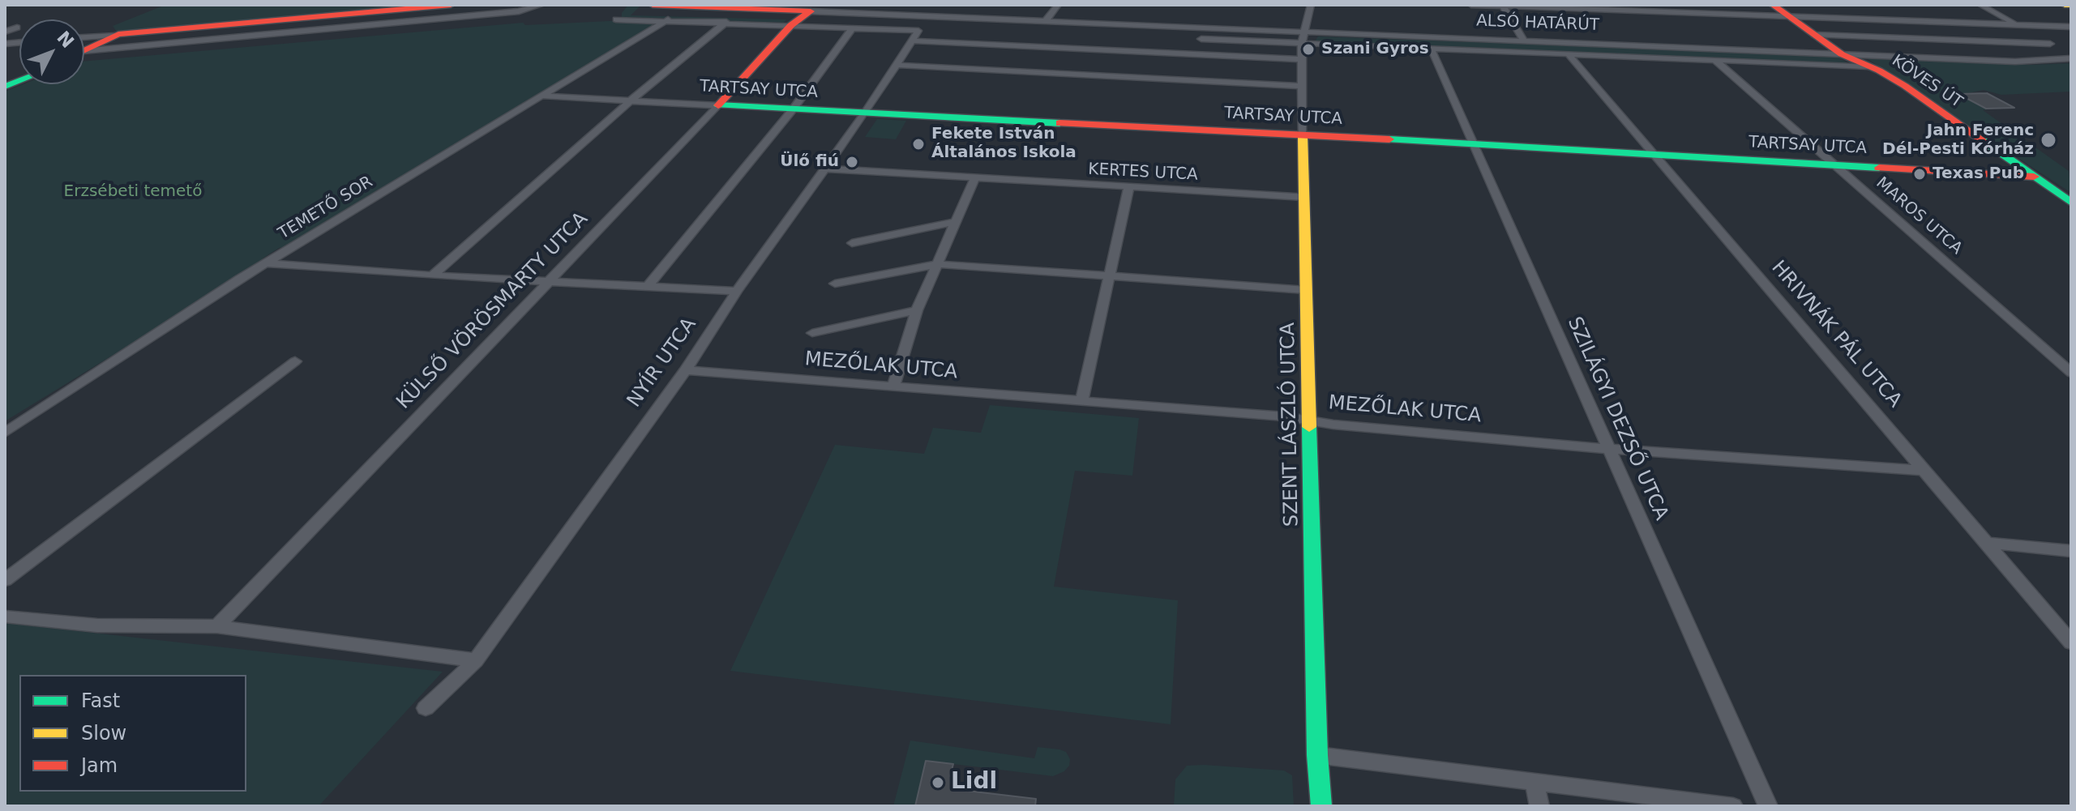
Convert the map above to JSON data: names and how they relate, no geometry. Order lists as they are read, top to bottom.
{
  "streets": {
    "street": [
      "ALSÓ HATÁRÚT",
      "KÖVES ÚT",
      "TARTSAY UTCA",
      "KERTES UTCA",
      "TEMETŐ SOR",
      "MAROS UTCA",
      "KÜLSŐ VÖRÖSMARTY UTCA",
      "HRIVNÁK PÁL UTCA",
      "NYÍR UTCA",
      "MEZŐLAK UTCA",
      "SZILÁGYI DEZSŐ UTCA",
      "SZENT LÁSZLÓ UTCA"
    ]
  },
  "crossings": [
    ["ALSÓ HATÁRÚT", "KÖVES ÚT"],
    ["ALSÓ HATÁRÚT", "MAROS UTCA"],
    ["ALSÓ HATÁRÚT", "KÜLSŐ VÖRÖSMARTY UTCA"],
    ["ALSÓ HATÁRÚT", "HRIVNÁK PÁL UTCA"],
    ["ALSÓ HATÁRÚT", "SZILÁGYI DEZSŐ UTCA"],
    ["ALSÓ HATÁRÚT", "SZENT LÁSZLÓ UTCA"],
    ["KÖVES ÚT", "TARTSAY UTCA"],
    ["TARTSAY UTCA", "TEMETŐ SOR"],
    ["TARTSAY UTCA", "MAROS UTCA"],
    ["TARTSAY UTCA", "KÜLSŐ VÖRÖSMARTY UTCA"],
    ["TARTSAY UTCA", "HRIVNÁK PÁL UTCA"],
    ["TARTSAY UTCA", "NYÍR UTCA"],
    ["TARTSAY UTCA", "SZILÁGYI DEZSŐ UTCA"],
    ["TARTSAY UTCA", "SZENT LÁSZLÓ UTCA"],
    ["KERTES UTCA", "NYÍR UTCA"],
    ["KERTES UTCA", "SZENT LÁSZLÓ UTCA"],
    ["HRIVNÁK PÁL UTCA", "MEZŐLAK UTCA"],
    ["NYÍR UTCA", "MEZŐLAK UTCA"],
    ["MEZŐLAK UTCA", "SZILÁGYI DEZSŐ UTCA"],
    ["MEZŐLAK UTCA", "SZENT LÁSZLÓ UTCA"]
  ],
  "parks": ["Erzsébeti temető"],
  "places": [
    "Szani Gyros",
    "Jahn Ferenc Dél-Pesti Kórház",
    "Fekete István Általános Iskola",
    "Ülő fiú",
    "Texas Pub",
    "Lidl"
  ],
  "legend": ["Fast", "Slow", "Jam"],
  "north": "top right"
}
